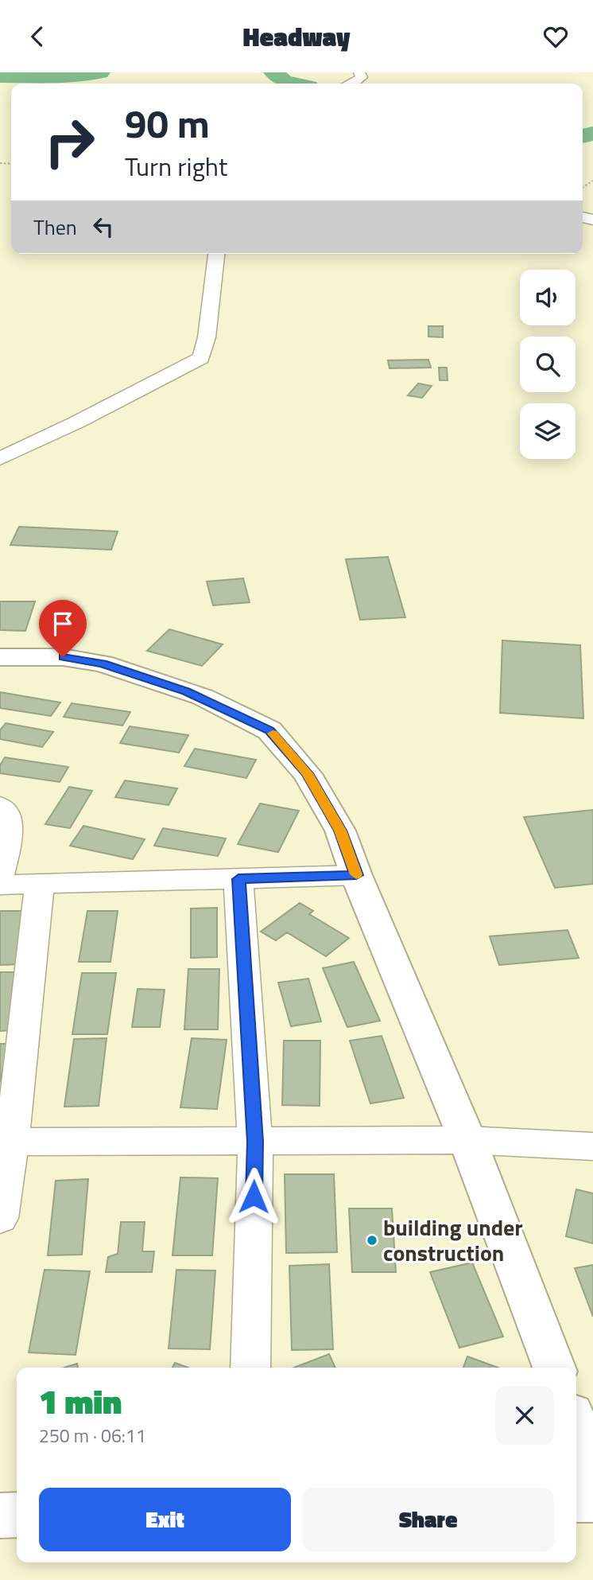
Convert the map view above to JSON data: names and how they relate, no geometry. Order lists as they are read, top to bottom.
{
  "places": ["building under construction"],
  "page": {
    "header": "Headway",
    "turn": ["90 m", "Turn right"],
    "then": "Then",
    "heading": ["1 min", "250 m · 06:11"],
    "buttons": ["Exit", "Share"]
  }
}
